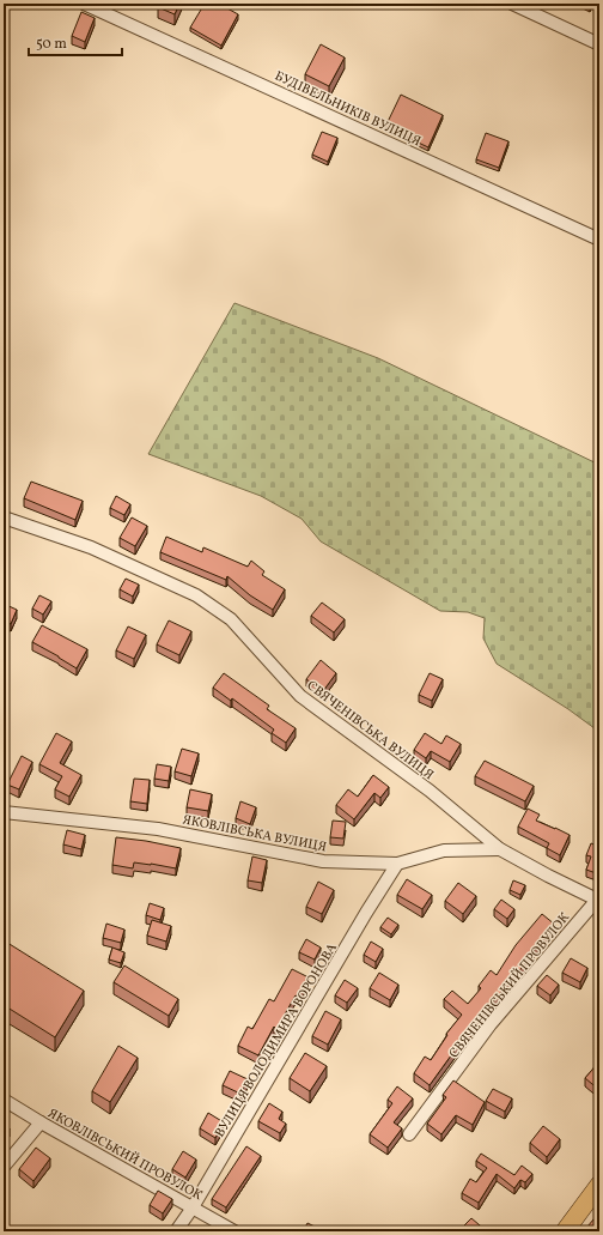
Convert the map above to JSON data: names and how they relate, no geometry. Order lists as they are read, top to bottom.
{
  "streets": {
    "street": [
      "БУДІВЕЛЬНИКІВ ВУЛИЦЯ",
      "СВЯЧЕНІВСЬКА ВУЛИЦЯ",
      "ЯКОВЛІВСЬКА ВУЛИЦЯ",
      "СВЯЧЕНІВСЬКИЙ ПРОВУЛОК",
      "ВУЛИЦЯ ВОЛОДИМИРА ВОРОНОВА",
      "ЯКОВЛІВСЬКИЙ ПРОВУЛОК"
    ]
  },
  "crossings": [
    ["СВЯЧЕНІВСЬКА ВУЛИЦЯ", "ЯКОВЛІВСЬКА ВУЛИЦЯ"],
    ["СВЯЧЕНІВСЬКА ВУЛИЦЯ", "СВЯЧЕНІВСЬКИЙ ПРОВУЛОК"],
    ["ЯКОВЛІВСЬКА ВУЛИЦЯ", "ВУЛИЦЯ ВОЛОДИМИРА ВОРОНОВА"],
    ["ВУЛИЦЯ ВОЛОДИМИРА ВОРОНОВА", "ЯКОВЛІВСЬКИЙ ПРОВУЛОК"]
  ],
  "scale_bar": "50 m"
}
